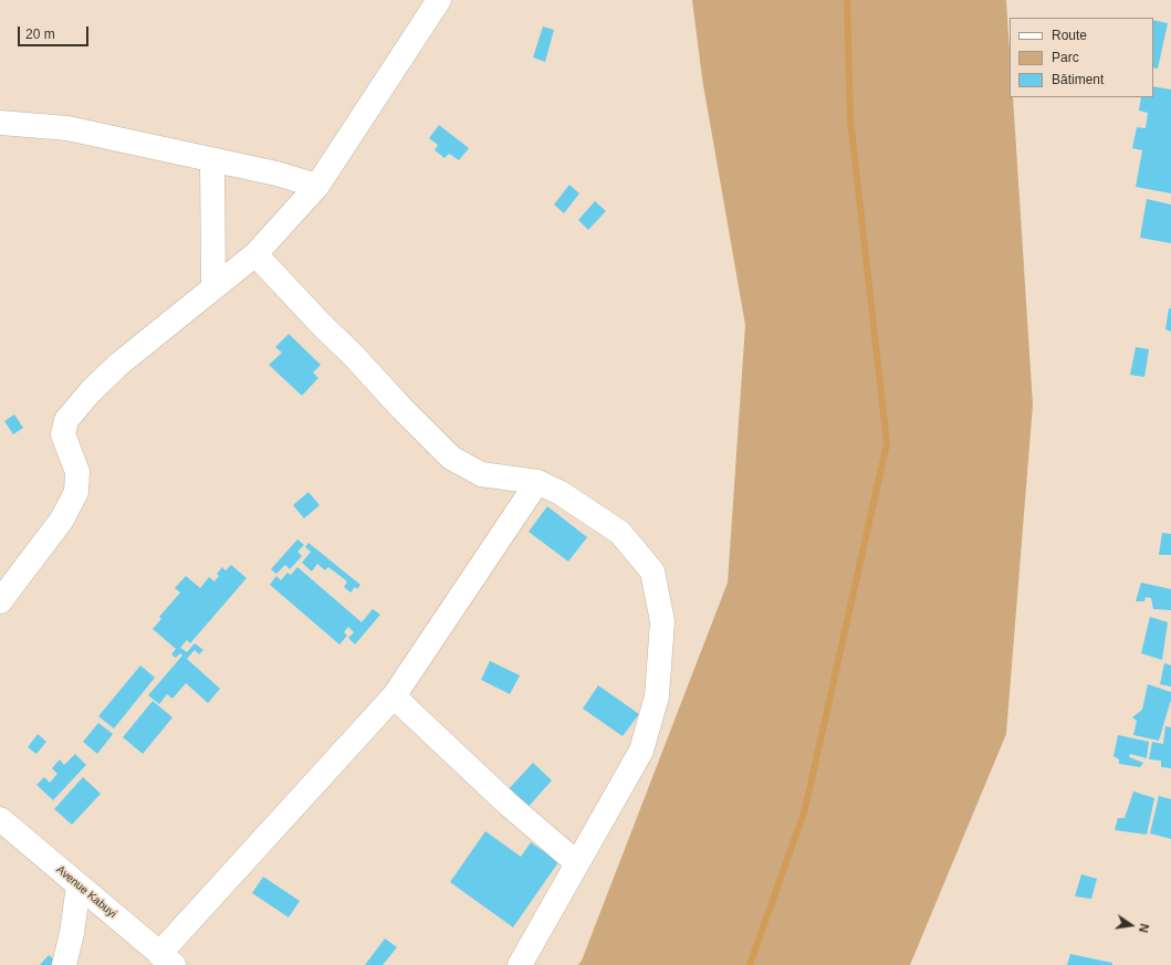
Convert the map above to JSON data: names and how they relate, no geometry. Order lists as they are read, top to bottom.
{
  "streets": {
    "street": ["Avenue Kabuyi"]
  },
  "legend": ["Route", "Parc", "Bâtiment"],
  "scale_bar": "20 m",
  "north": "right"
}
